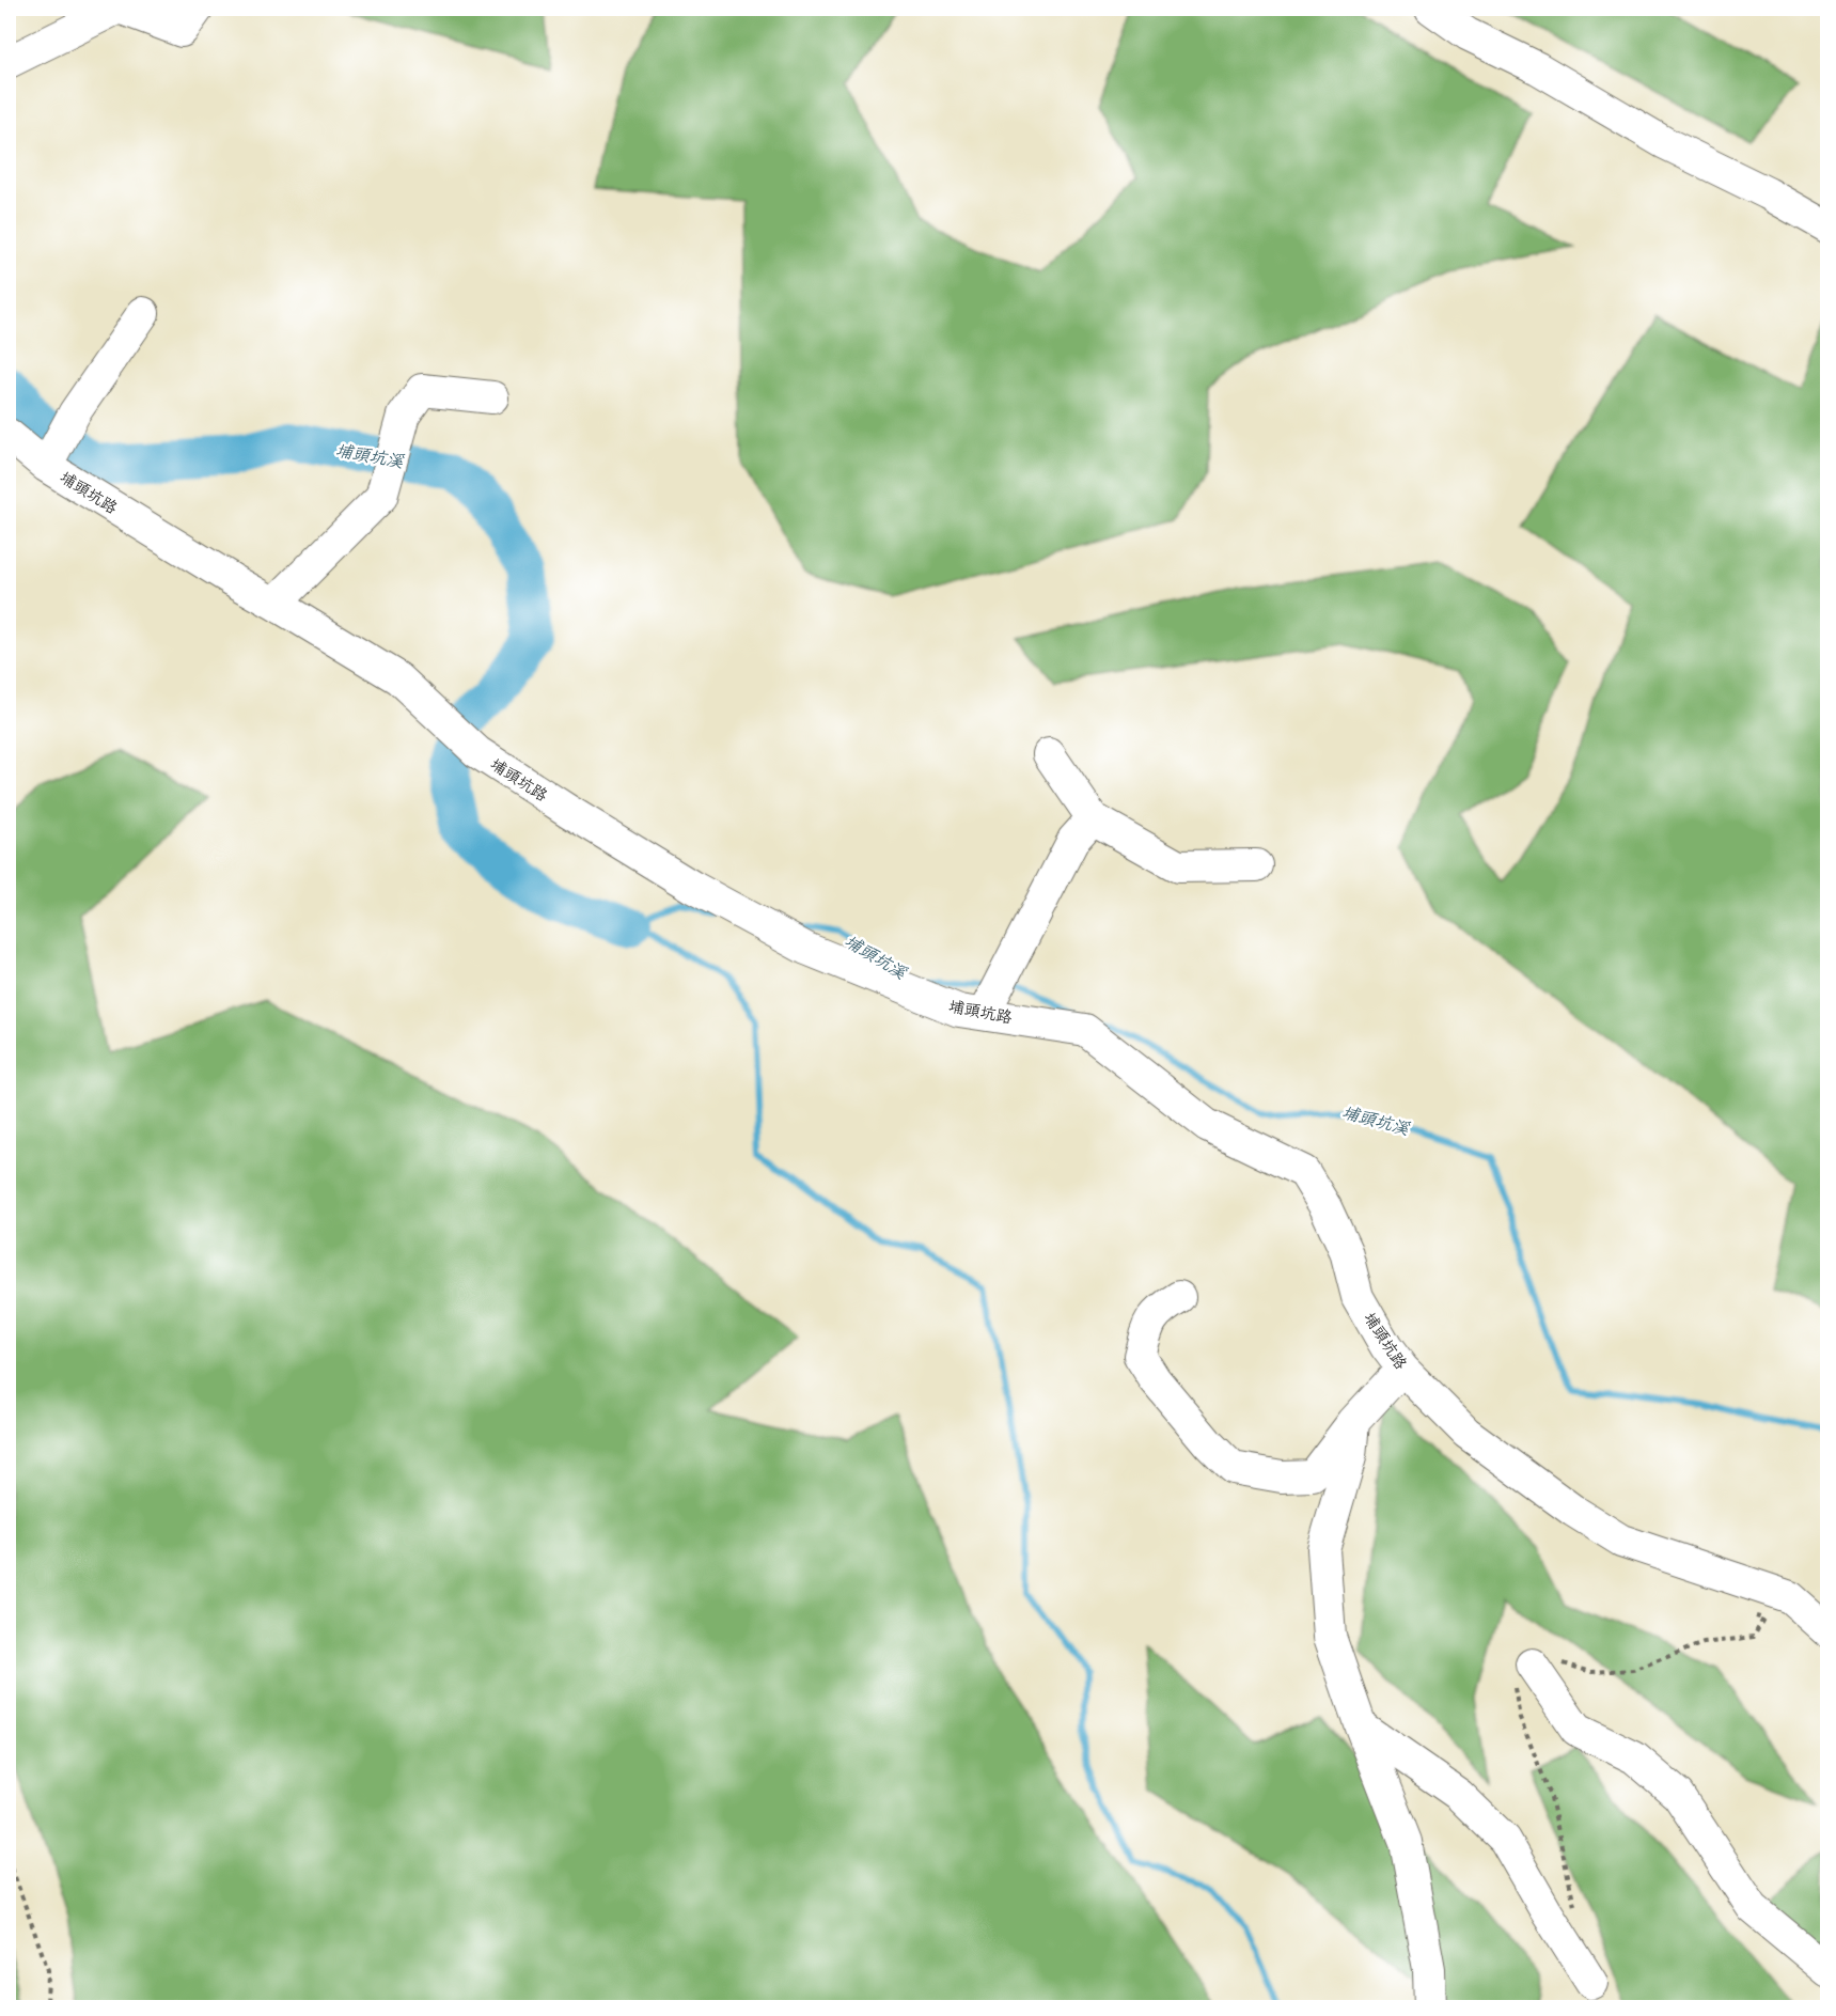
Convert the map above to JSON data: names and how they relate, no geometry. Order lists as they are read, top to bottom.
{
  "streets": {
    "street": ["埔頭坑路"]
  },
  "water": ["埔頭坑溪"]
}
